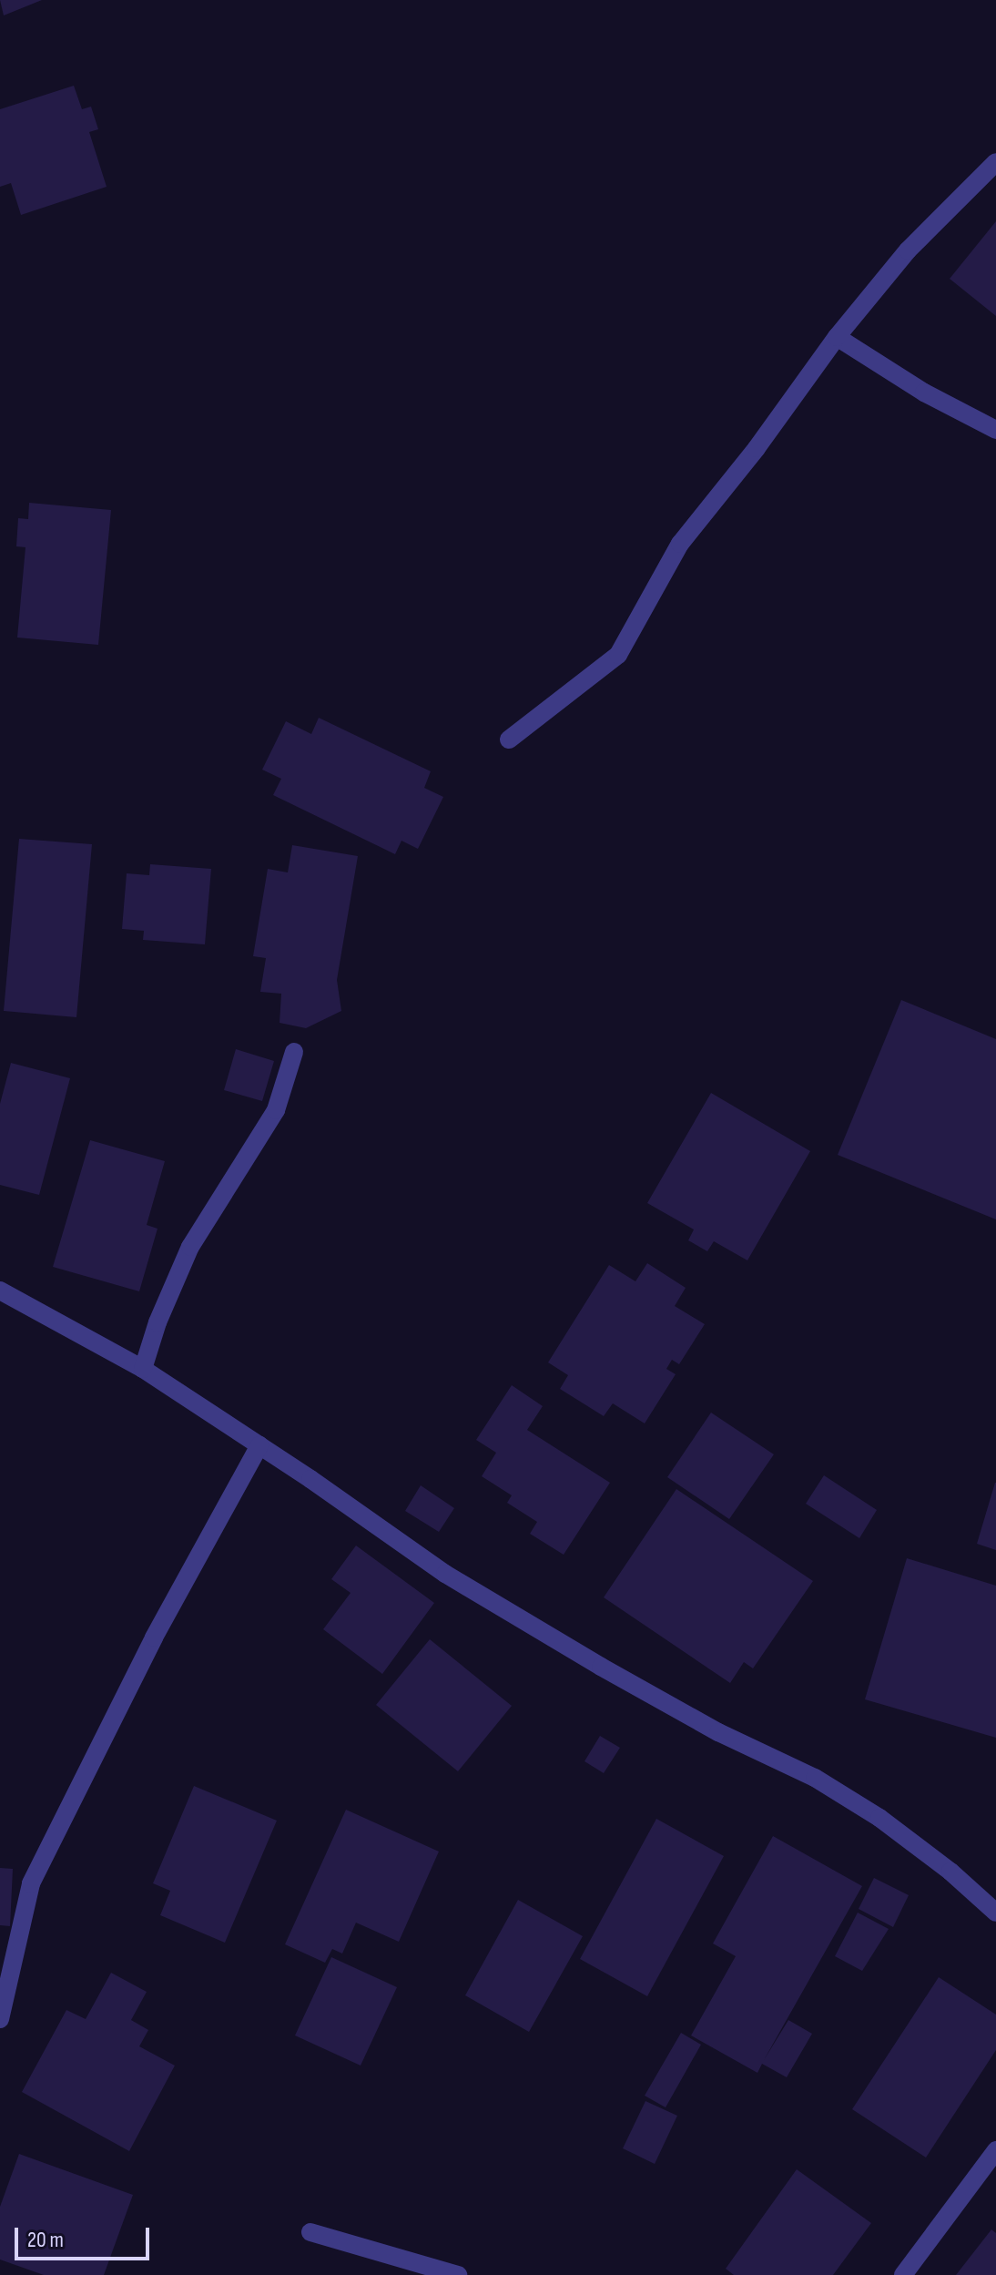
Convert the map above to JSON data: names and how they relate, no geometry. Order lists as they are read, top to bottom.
{
  "scale_bar": "20 m"
}
